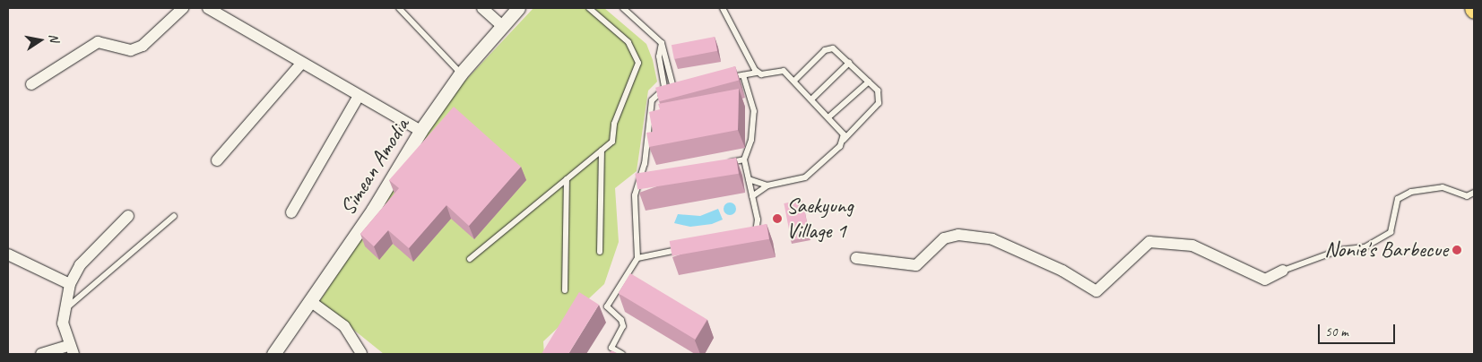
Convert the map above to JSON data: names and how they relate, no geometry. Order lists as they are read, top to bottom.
{
  "streets": {
    "street": ["Simean Amodia"]
  },
  "places": ["Saekyung Village 1", "Nonie's Barbecue"],
  "scale_bar": "50 m",
  "north": "right"
}
